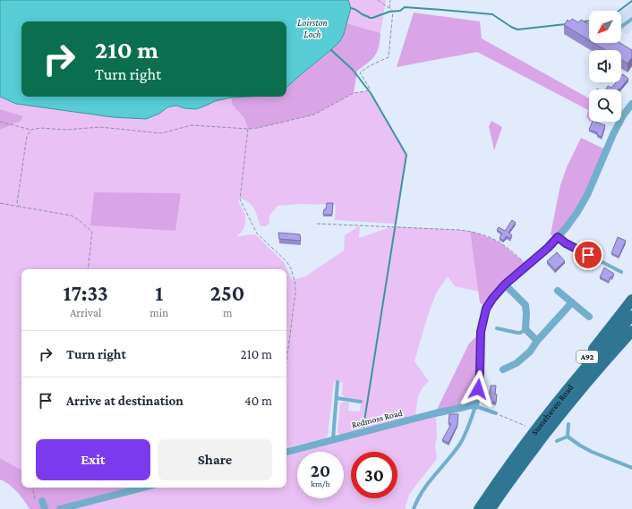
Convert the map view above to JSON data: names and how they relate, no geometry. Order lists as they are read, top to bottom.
{
  "streets": {
    "main road": ["A92", "Stonehaven Road"],
    "street": ["Redmoss Road"]
  },
  "crossings": [
    ["A92", "Stonehaven Road"]
  ],
  "water": ["Loirston Loch"],
  "north": "bottom left",
  "page": {
    "turn": ["210 m", "Turn right"],
    "eta": [
      "17:33",
      "Arrival",
      "1",
      "min",
      "250",
      "m"
    ],
    "list": [
      {
        "name": "Turn right",
        "value": "210 m"
      },
      {
        "name": "Arrive at destination",
        "value": "40 m"
      }
    ],
    "buttons": ["Exit", "Share"],
    "speed": "20 km/h",
    "limit": "30"
  }
}
